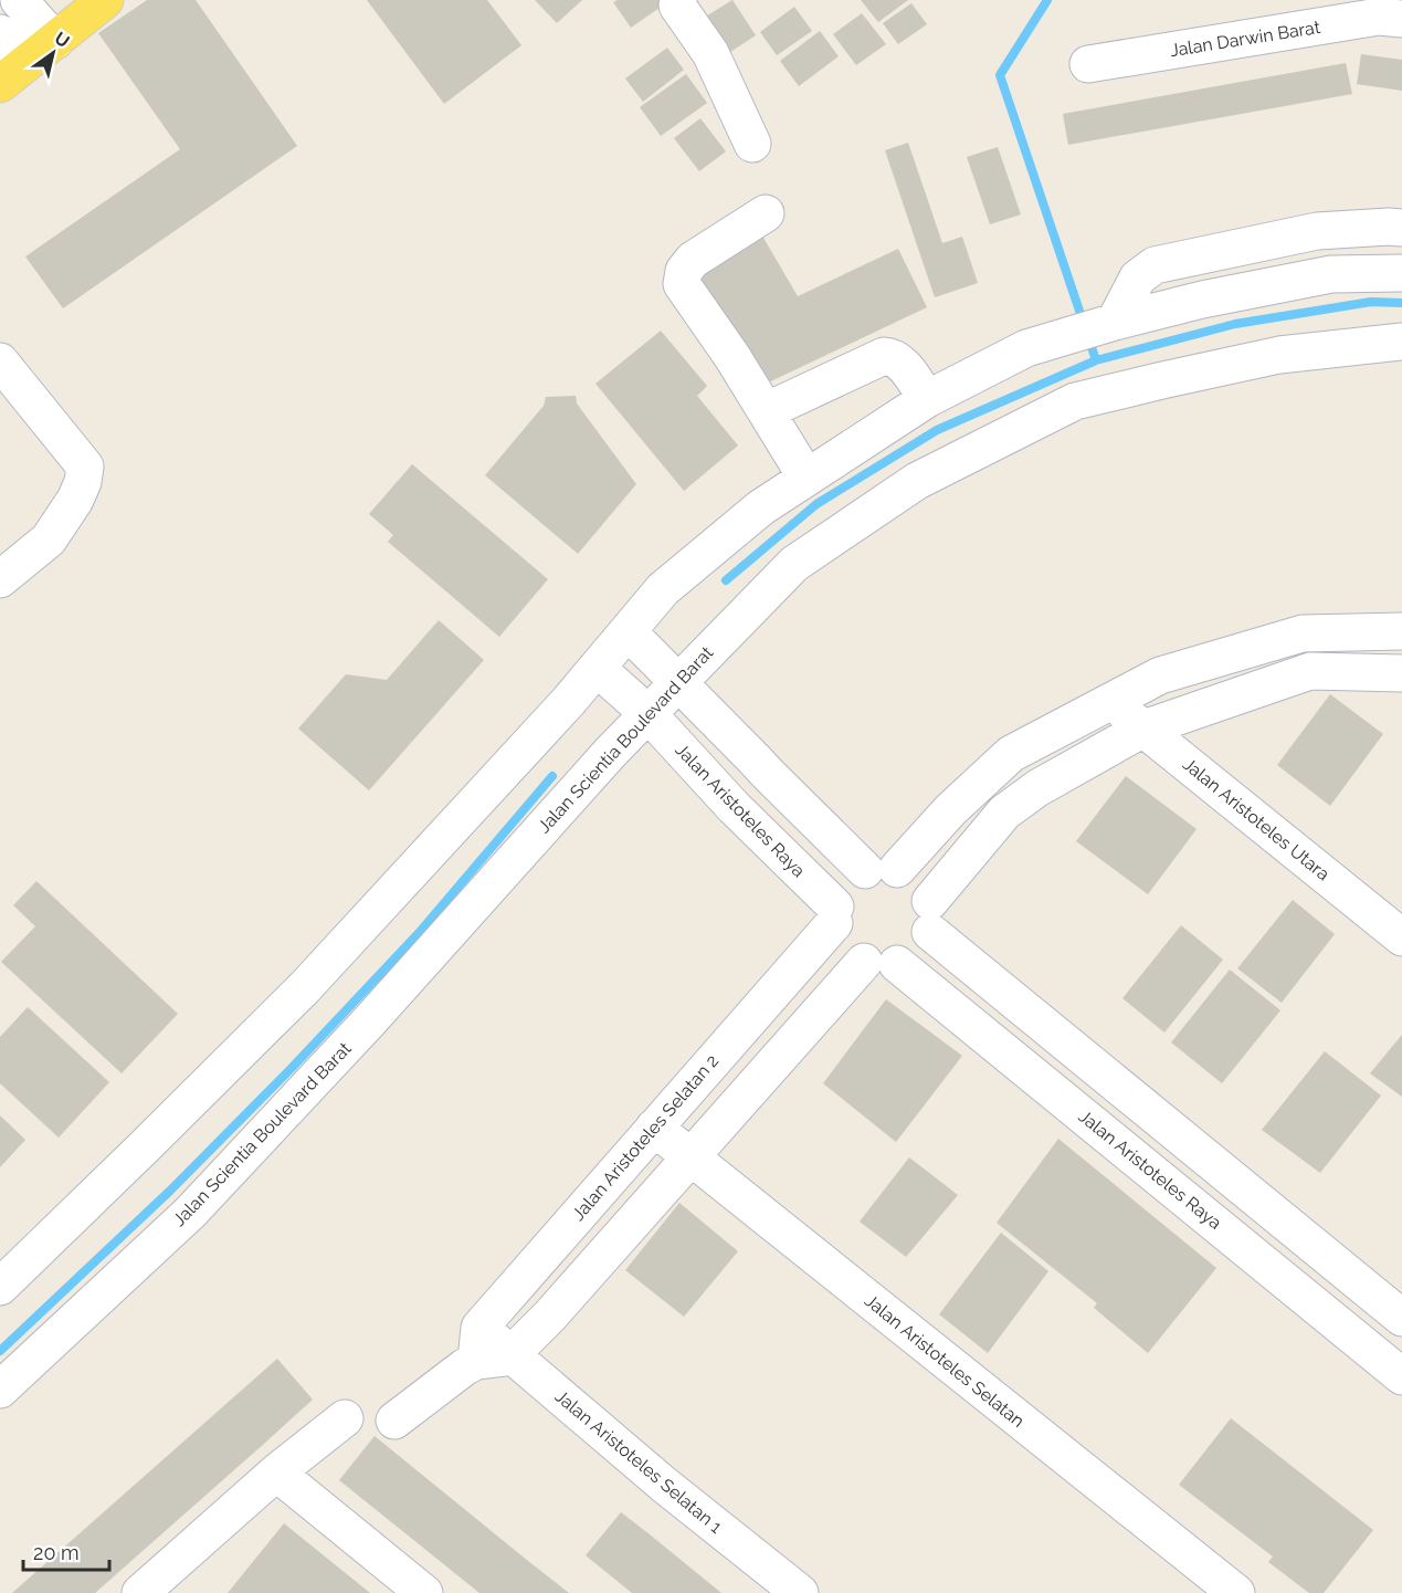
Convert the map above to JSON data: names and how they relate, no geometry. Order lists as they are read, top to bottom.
{
  "streets": {
    "street": [
      "Jalan Darwin Barat",
      "Jalan Scientia Boulevard Barat",
      "Jalan Aristoteles Raya",
      "Jalan Aristoteles Utara",
      "Jalan Aristoteles Selatan 2",
      "Jalan Aristoteles Selatan",
      "Jalan Aristoteles Selatan 1"
    ]
  },
  "crossings": [
    ["Jalan Scientia Boulevard Barat", "Jalan Aristoteles Raya"],
    ["Jalan Aristoteles Raya", "Jalan Aristoteles Selatan 2"],
    ["Jalan Aristoteles Selatan 2", "Jalan Aristoteles Selatan"],
    ["Jalan Aristoteles Selatan 2", "Jalan Aristoteles Selatan 1"]
  ],
  "scale_bar": "20 m",
  "north": "top right"
}
